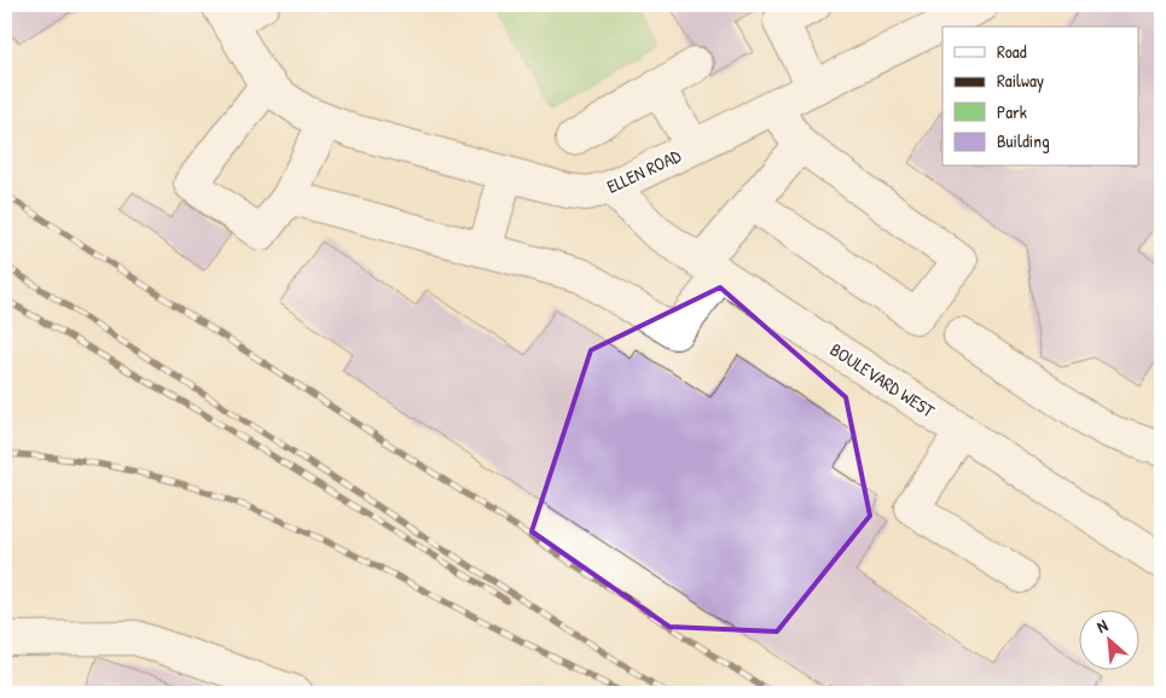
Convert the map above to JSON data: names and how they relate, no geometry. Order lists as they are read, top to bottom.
{
  "streets": {
    "street": ["ELLEN ROAD", "BOULEVARD WEST"]
  },
  "crossings": [
    ["ELLEN ROAD", "BOULEVARD WEST"]
  ],
  "legend": [
    "Road",
    "Railway",
    "Park",
    "Building"
  ],
  "north": "top left"
}
